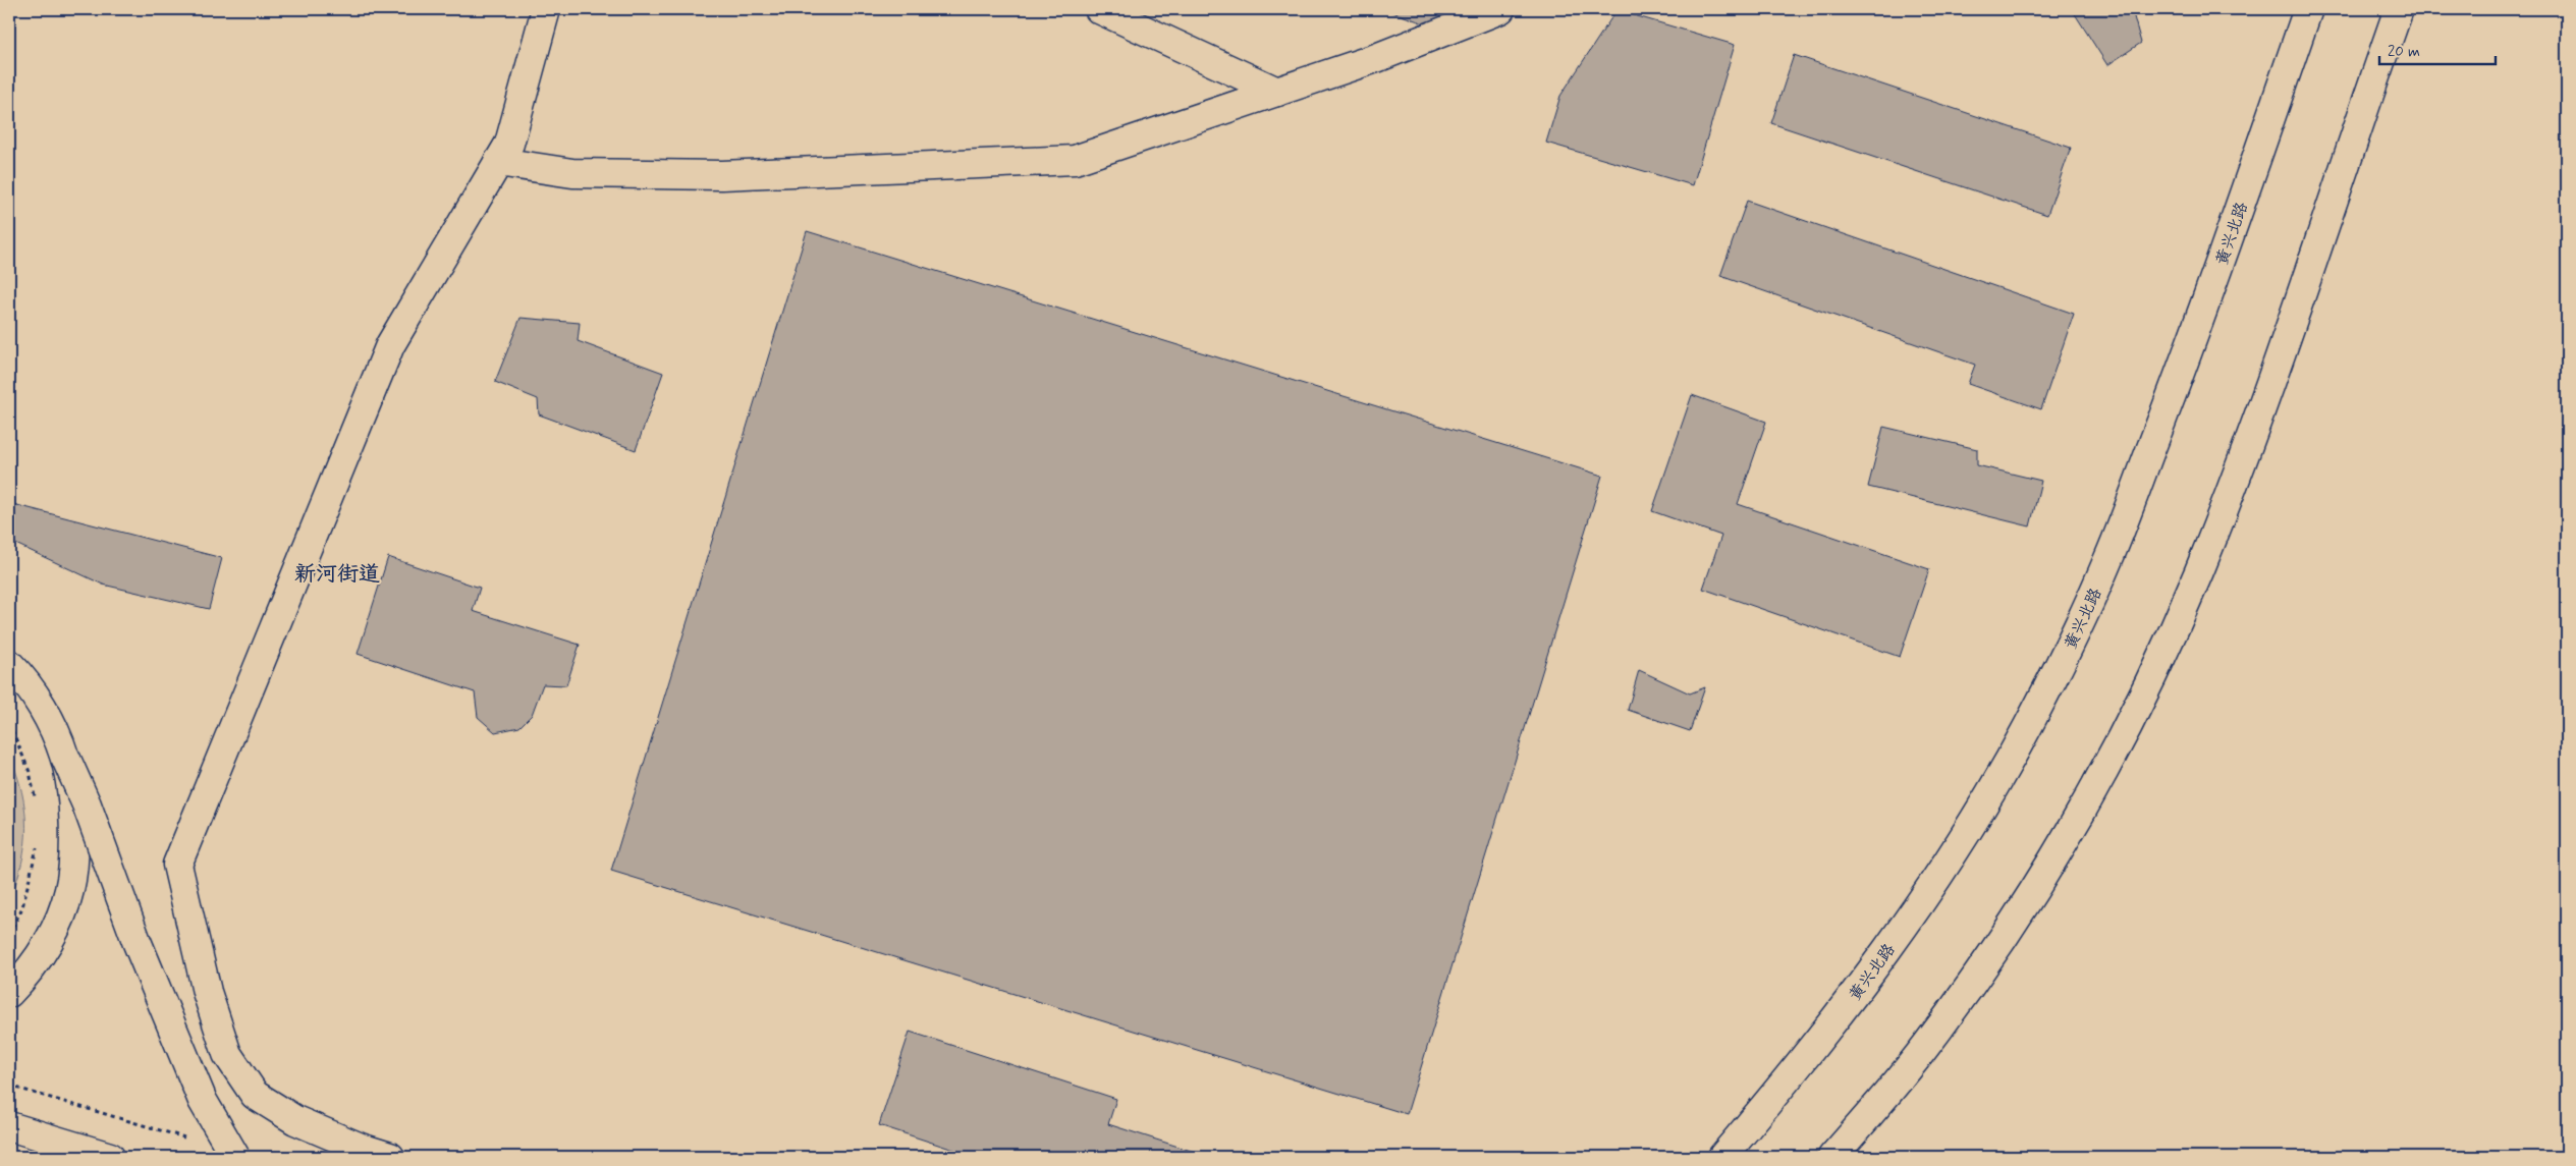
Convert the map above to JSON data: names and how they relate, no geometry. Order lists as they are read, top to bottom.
{
  "streets": {
    "main road": ["黄兴北路"]
  },
  "districts": ["新河街道"],
  "scale_bar": "20 m"
}
